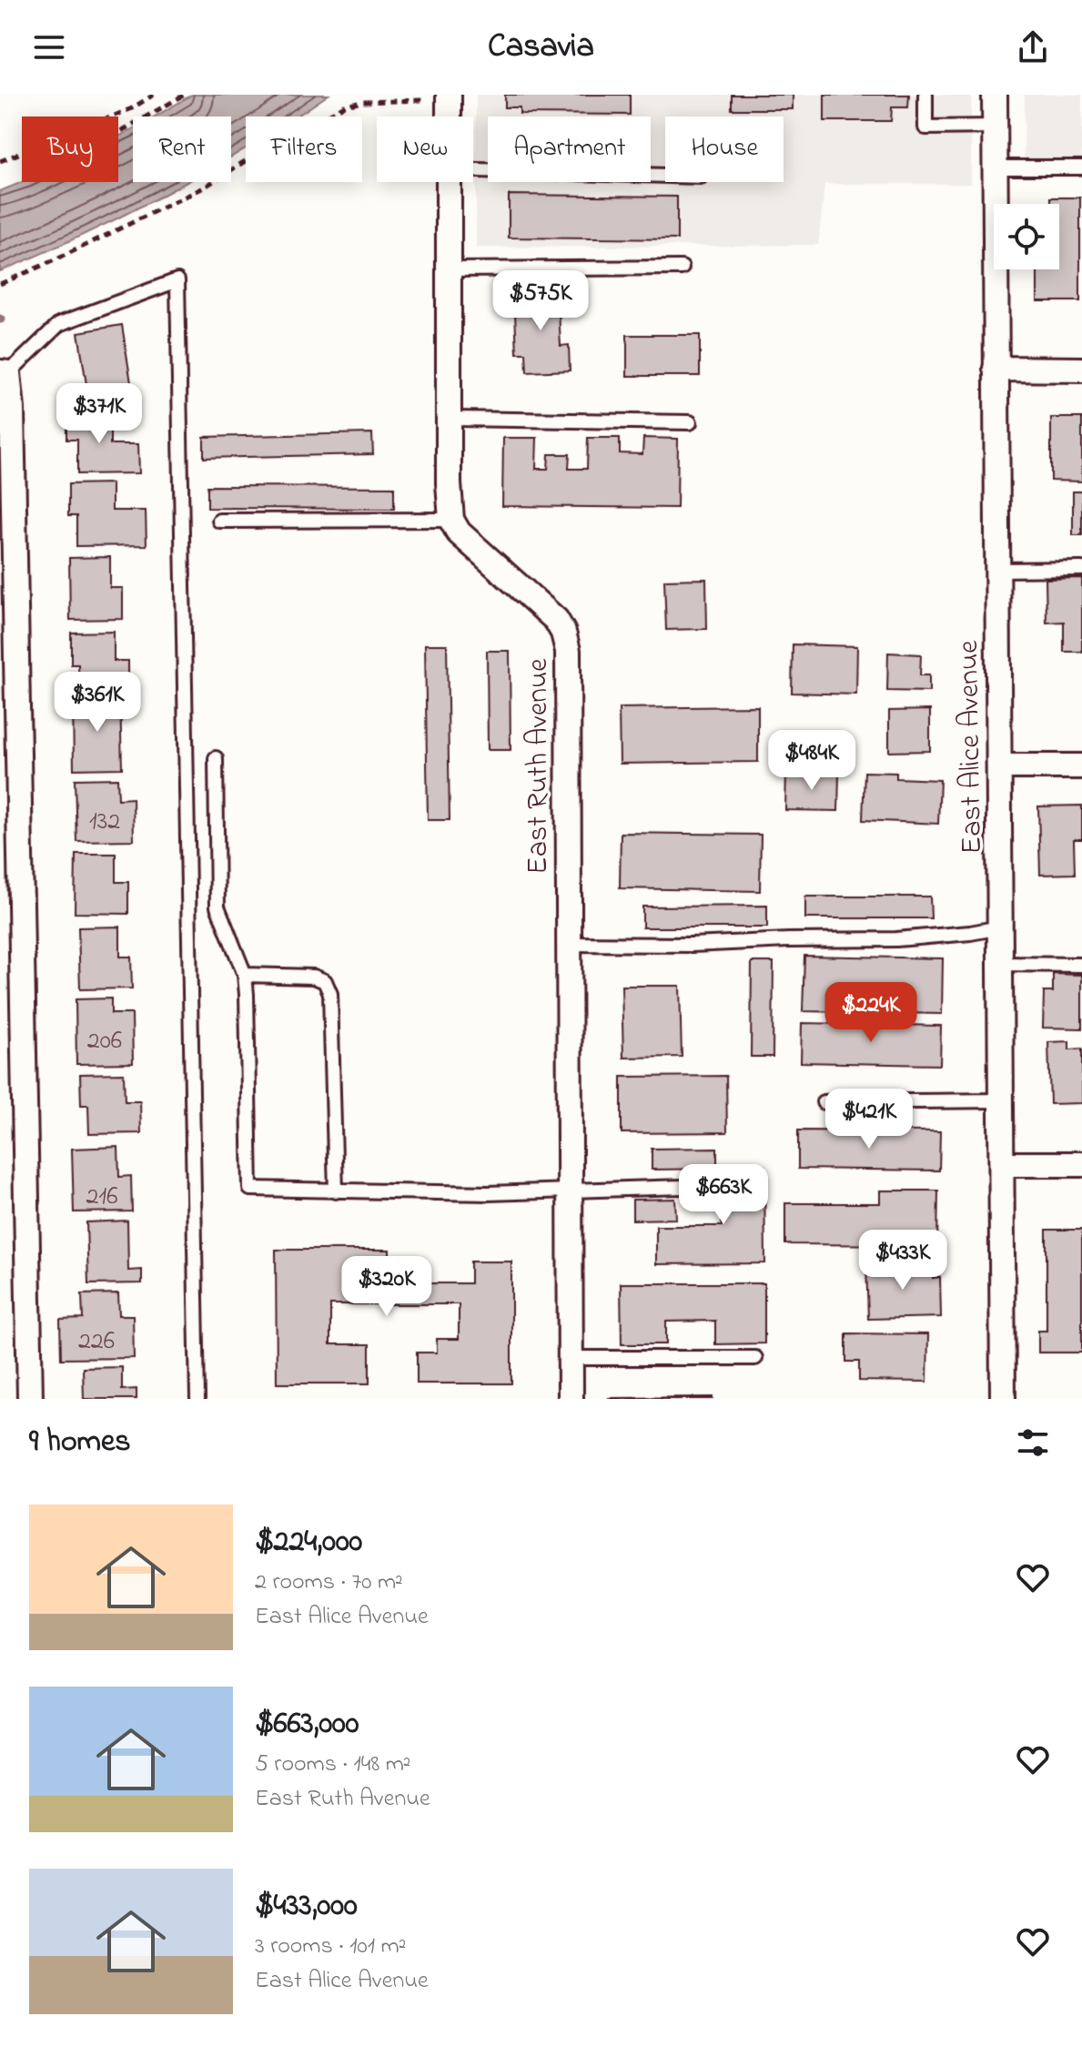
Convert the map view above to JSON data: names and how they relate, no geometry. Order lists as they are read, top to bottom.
{
  "streets": {
    "street": ["East Alice Avenue", "East Ruth Avenue"]
  },
  "house_numbers": [
    "132",
    "206",
    "216",
    "226"
  ],
  "page": {
    "header": "Casavia",
    "chip": [
      "Buy",
      "Rent",
      "Filters",
      "New",
      "Apartment",
      "House"
    ],
    "price": [
      "$575K",
      "$371K",
      "$361K",
      "$484K",
      "$224K",
      "$421K",
      "$663K",
      "$433K",
      "$320K"
    ],
    "heading": "9 homes",
    "list": [
      {
        "name": "$224,000",
        "note": "2 rooms · 70 m² · East Alice Avenue"
      },
      {
        "name": "$663,000",
        "note": "5 rooms · 148 m² · East Ruth Avenue"
      },
      {
        "name": "$433,000",
        "note": "3 rooms · 101 m² · East Alice Avenue"
      }
    ]
  }
}
